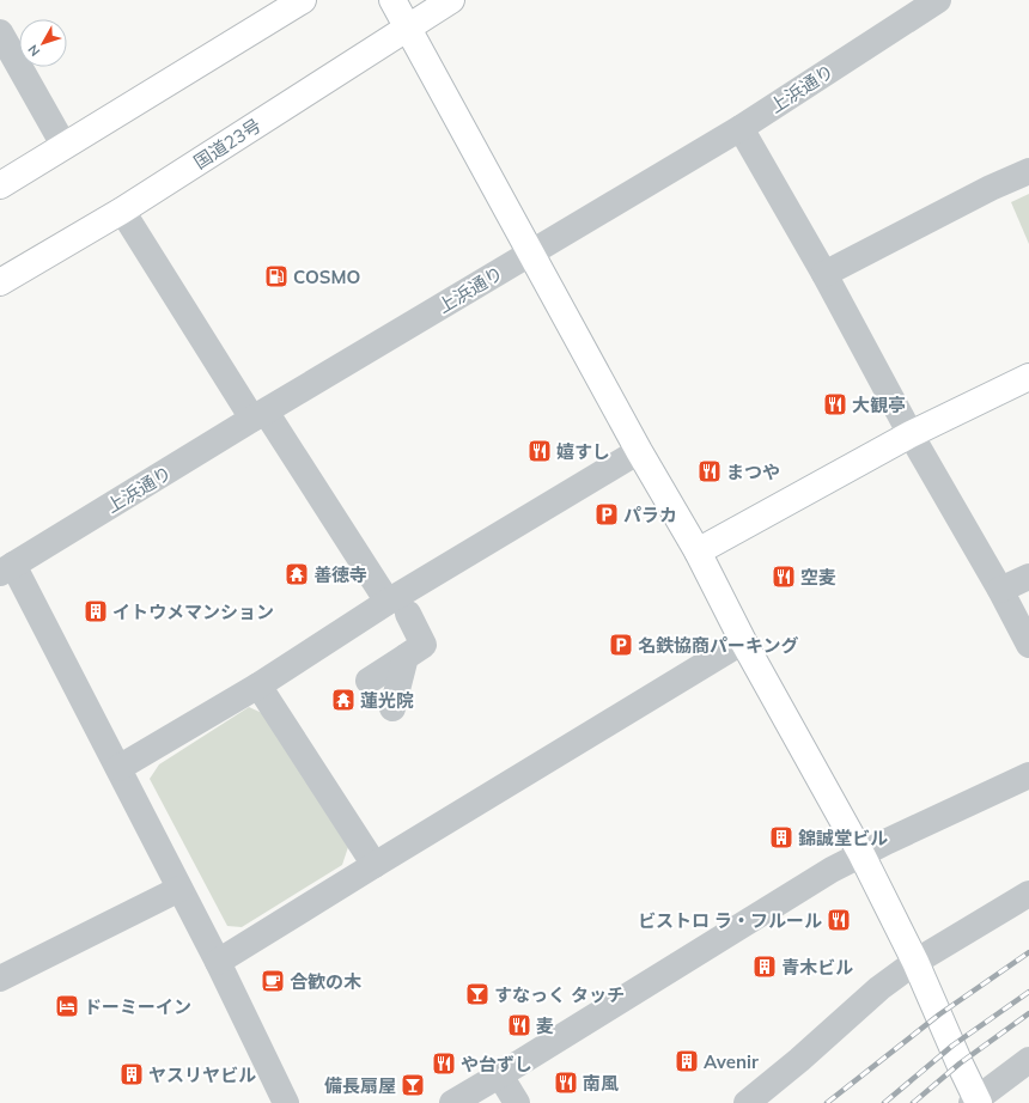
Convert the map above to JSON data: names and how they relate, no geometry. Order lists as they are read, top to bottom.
{
  "streets": {
    "main road": ["国道23号"],
    "street": ["上浜通り"]
  },
  "places": {
    "fuel station": ["COSMO"],
    "restaurant": [
      "大観亭",
      "嬉すし",
      "まつや",
      "空麦",
      "ビストロ ラ・フルール",
      "麦",
      "や台ずし",
      "南風"
    ],
    "parking": ["パラカ", "名鉄協商パーキング"],
    "temple": ["善徳寺", "蓮光院"],
    "building": [
      "イトウメマンション",
      "錦誠堂ビル",
      "青木ビル",
      "Avenir",
      "ヤスリヤビル"
    ],
    "cafe": ["合歓の木"],
    "bar": ["すなっく タッチ", "備長扇屋"],
    "hotel": ["ドーミーイン"]
  },
  "north": "bottom left"
}
